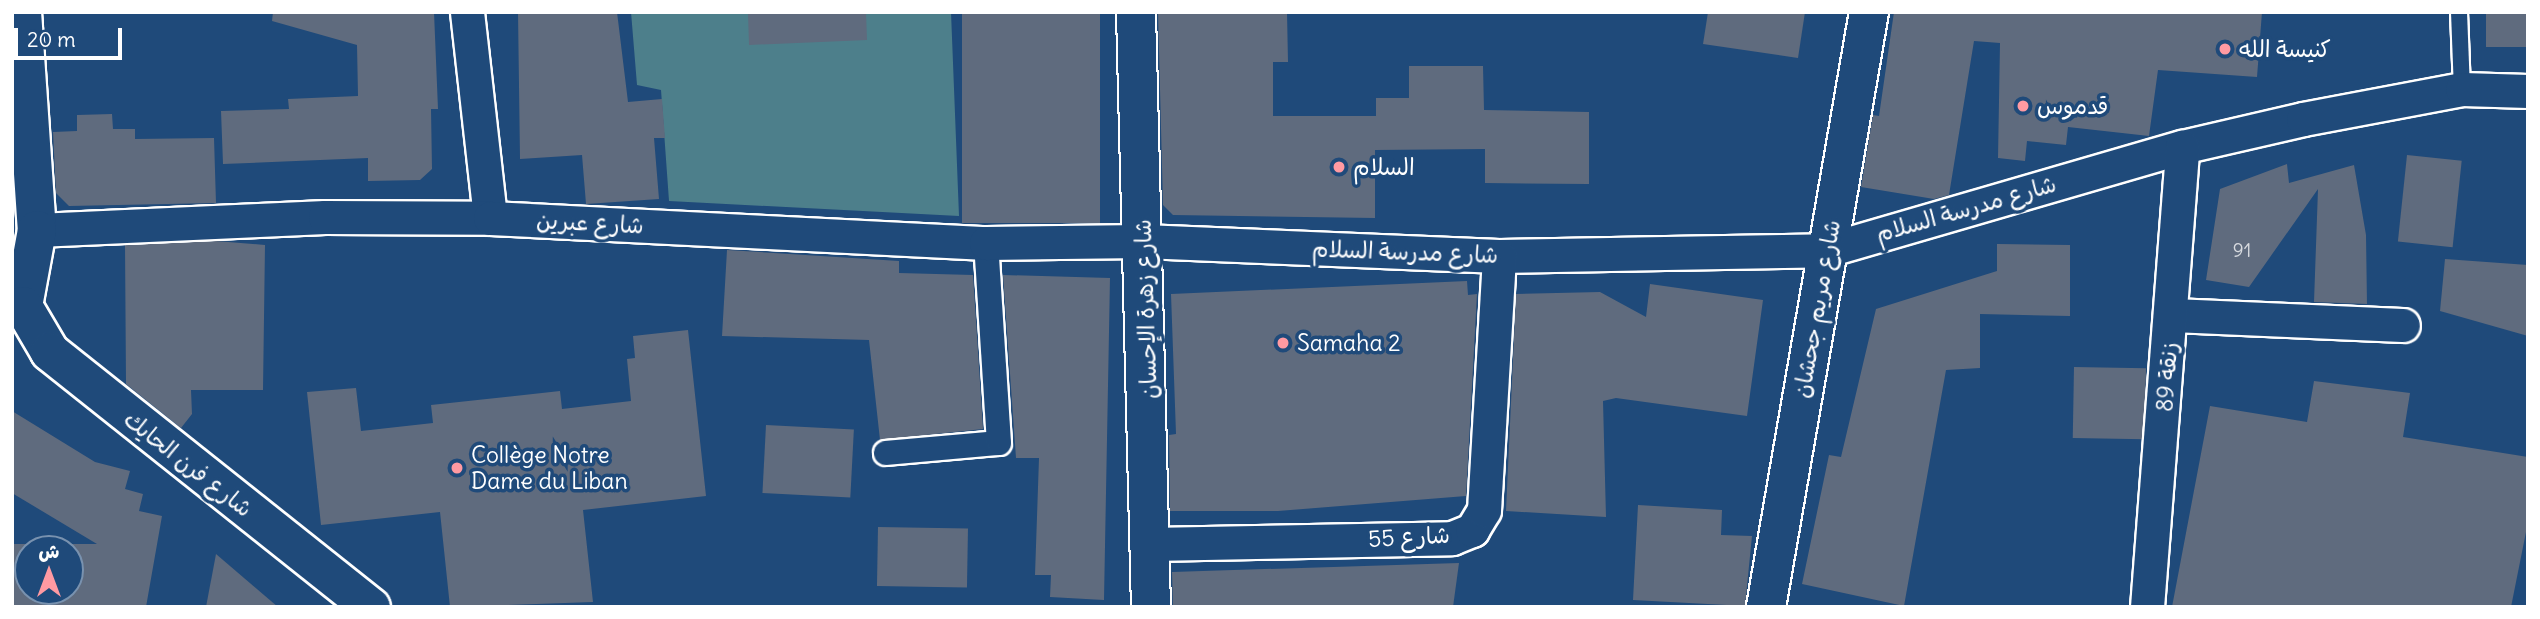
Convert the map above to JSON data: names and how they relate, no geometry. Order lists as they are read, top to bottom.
{
  "streets": {
    "street": [
      "شارع مدرسة السلام",
      "شارع عبرين",
      "شارع زهرة الإحسان",
      "شارع مريم جحشان",
      "زنقة 89",
      "شارع فرن الحايك",
      "شارع 55"
    ]
  },
  "crossings": [
    ["شارع مدرسة السلام", "شارع عبرين"],
    ["شارع مدرسة السلام", "شارع زهرة الإحسان"],
    ["شارع مدرسة السلام", "شارع مريم جحشان"],
    ["شارع مدرسة السلام", "زنقة 89"],
    ["شارع مدرسة السلام", "شارع 55"],
    ["شارع عبرين", "شارع زهرة الإحسان"],
    ["شارع زهرة الإحسان", "شارع 55"]
  ],
  "places": [
    "كنيسة الله",
    "قدموس",
    "السلام",
    "Samaha 2",
    "Collège Notre Dame du Liban"
  ],
  "house_numbers": ["91"],
  "scale_bar": "20 m",
  "north": "top"
}
